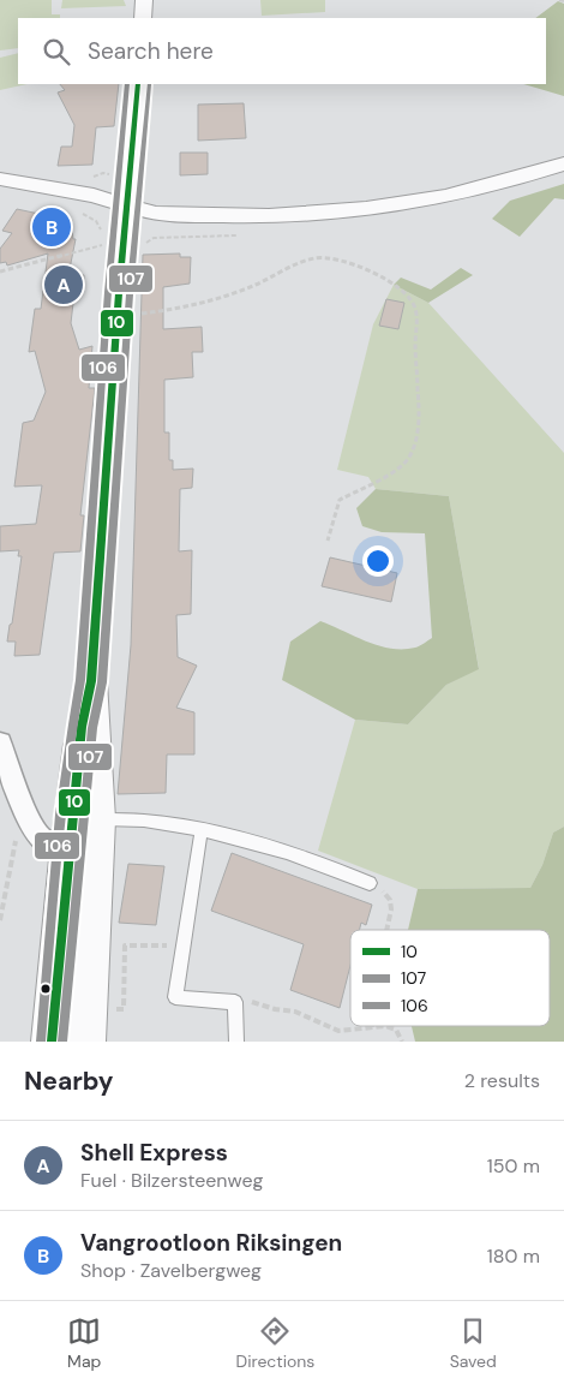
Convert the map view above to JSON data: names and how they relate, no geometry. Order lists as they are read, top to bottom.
{
  "lines": ["transit line 10", "transit line 107", "transit line 106"],
  "legend": ["10", "107", "106"],
  "page": {
    "search": "Search here",
    "pins": ["B", "A"],
    "heading": ["Nearby", "2 results"],
    "list": [
      {
        "mark": "A",
        "name": "Shell Express",
        "note": "Fuel · Bilzersteenweg",
        "value": "150 m"
      },
      {
        "mark": "B",
        "name": "Vangrootloon Riksingen",
        "note": "Shop · Zavelbergweg",
        "value": "180 m"
      }
    ],
    "nav": ["Map", "Directions", "Saved"]
  }
}
